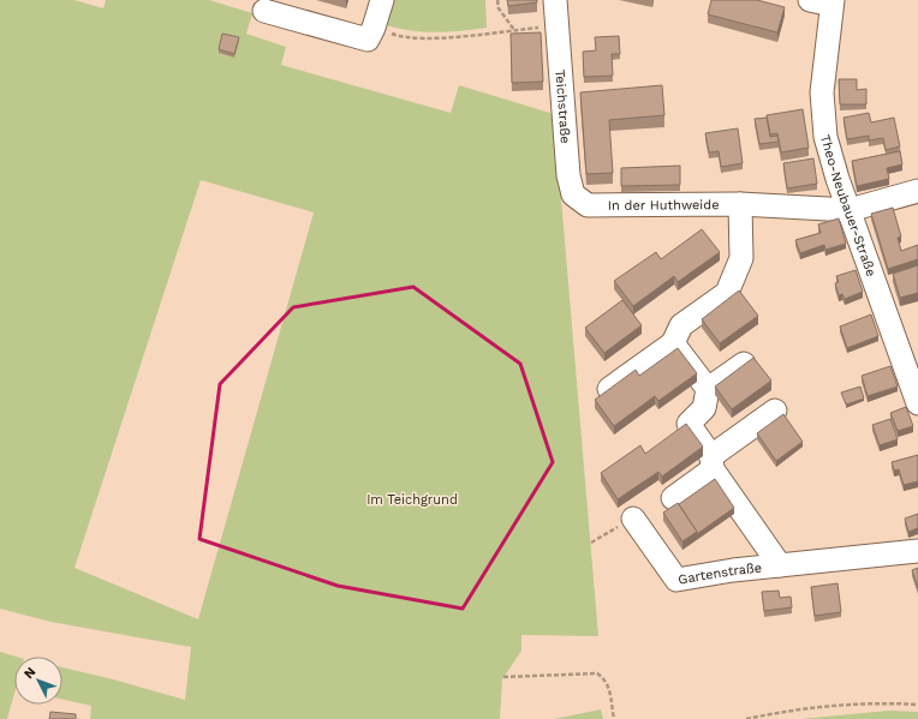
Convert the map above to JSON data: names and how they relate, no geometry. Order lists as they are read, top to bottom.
{
  "streets": {
    "street": [
      "Teichstraße",
      "In der Huthweide",
      "Theo-Neubauer-Straße",
      "Gartenstraße"
    ]
  },
  "crossings": [
    ["Teichstraße", "In der Huthweide"],
    ["In der Huthweide", "Theo-Neubauer-Straße"]
  ],
  "parks": ["Im Teichgrund"],
  "north": "top left"
}
